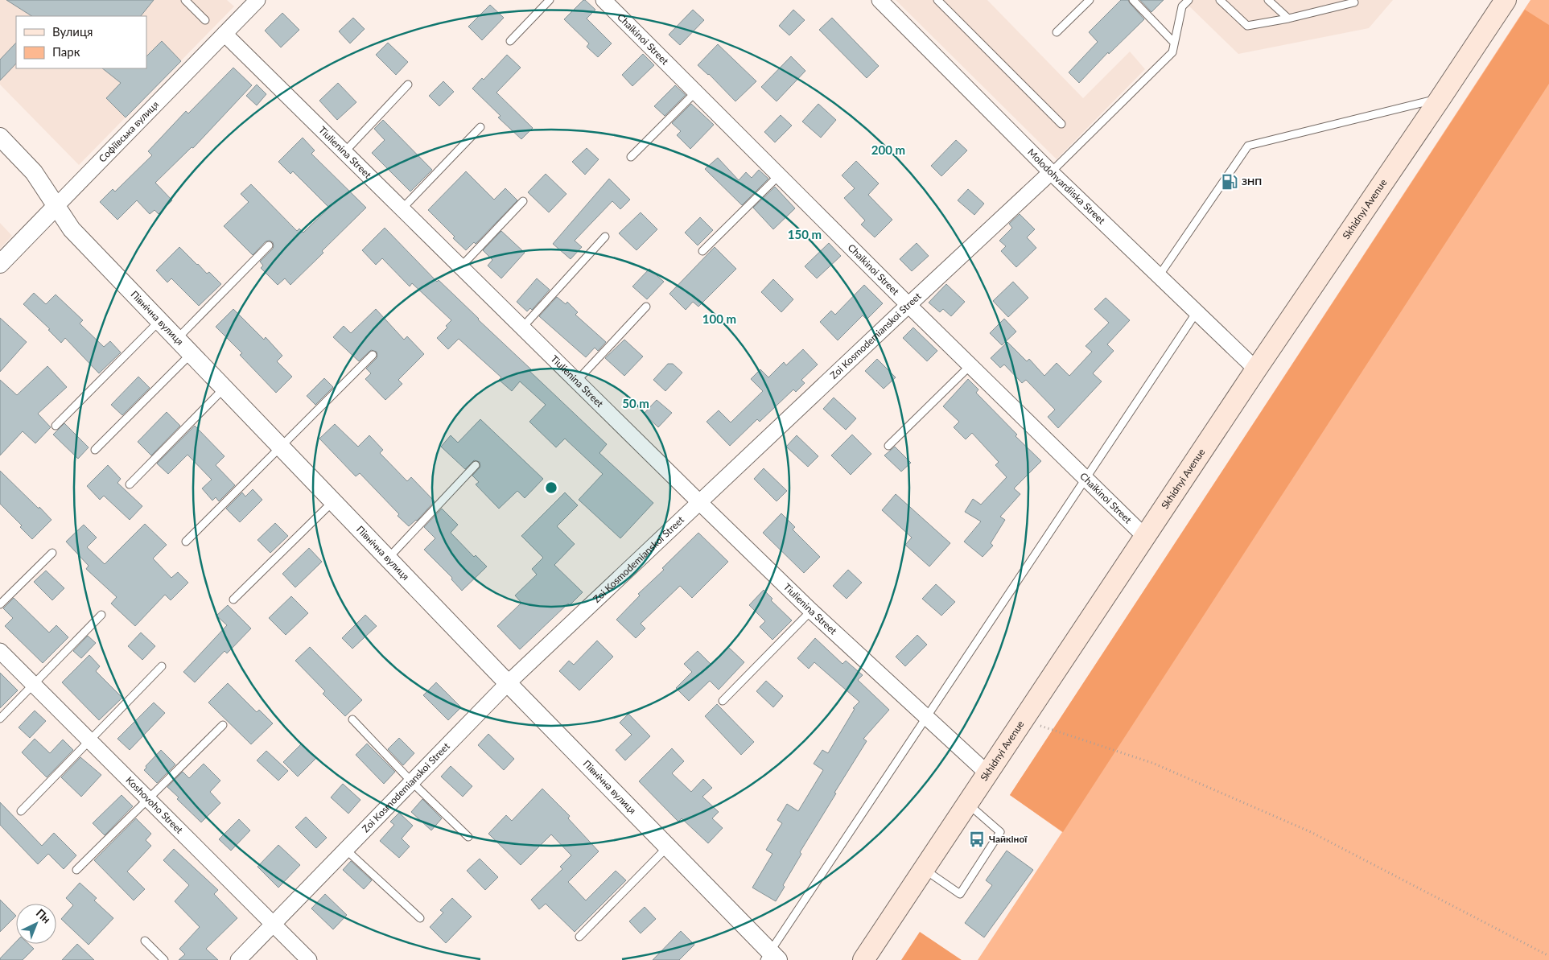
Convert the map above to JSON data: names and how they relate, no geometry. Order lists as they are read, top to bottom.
{
  "streets": {
    "main road": ["Skhidnyi Avenue"],
    "street": [
      "Chaikinoi Street",
      "Софіївська вулиця",
      "Tiulienina Street",
      "Molodohvardiiska Street",
      "Північна вулиця",
      "Zoi Kosmodemianskoi Street",
      "Koshovoho Street"
    ]
  },
  "crossings": [
    ["Chaikinoi Street", "Skhidnyi Avenue"],
    ["Chaikinoi Street", "Zoi Kosmodemianskoi Street"],
    ["Софіївська вулиця", "Tiulienina Street"],
    ["Софіївська вулиця", "Північна вулиця"],
    ["Tiulienina Street", "Skhidnyi Avenue"],
    ["Tiulienina Street", "Zoi Kosmodemianskoi Street"],
    ["Molodohvardiiska Street", "Skhidnyi Avenue"],
    ["Molodohvardiiska Street", "Zoi Kosmodemianskoi Street"],
    ["Північна вулиця", "Zoi Kosmodemianskoi Street"],
    ["Zoi Kosmodemianskoi Street", "Koshovoho Street"]
  ],
  "places": {
    "fuel station": ["ЗНП"],
    "bus stop": ["Чайкіної"]
  },
  "legend": ["Вулиця", "Парк"],
  "north": "top right",
  "rings": [
    "200 m",
    "150 m",
    "100 m",
    "50 m"
  ]
}
